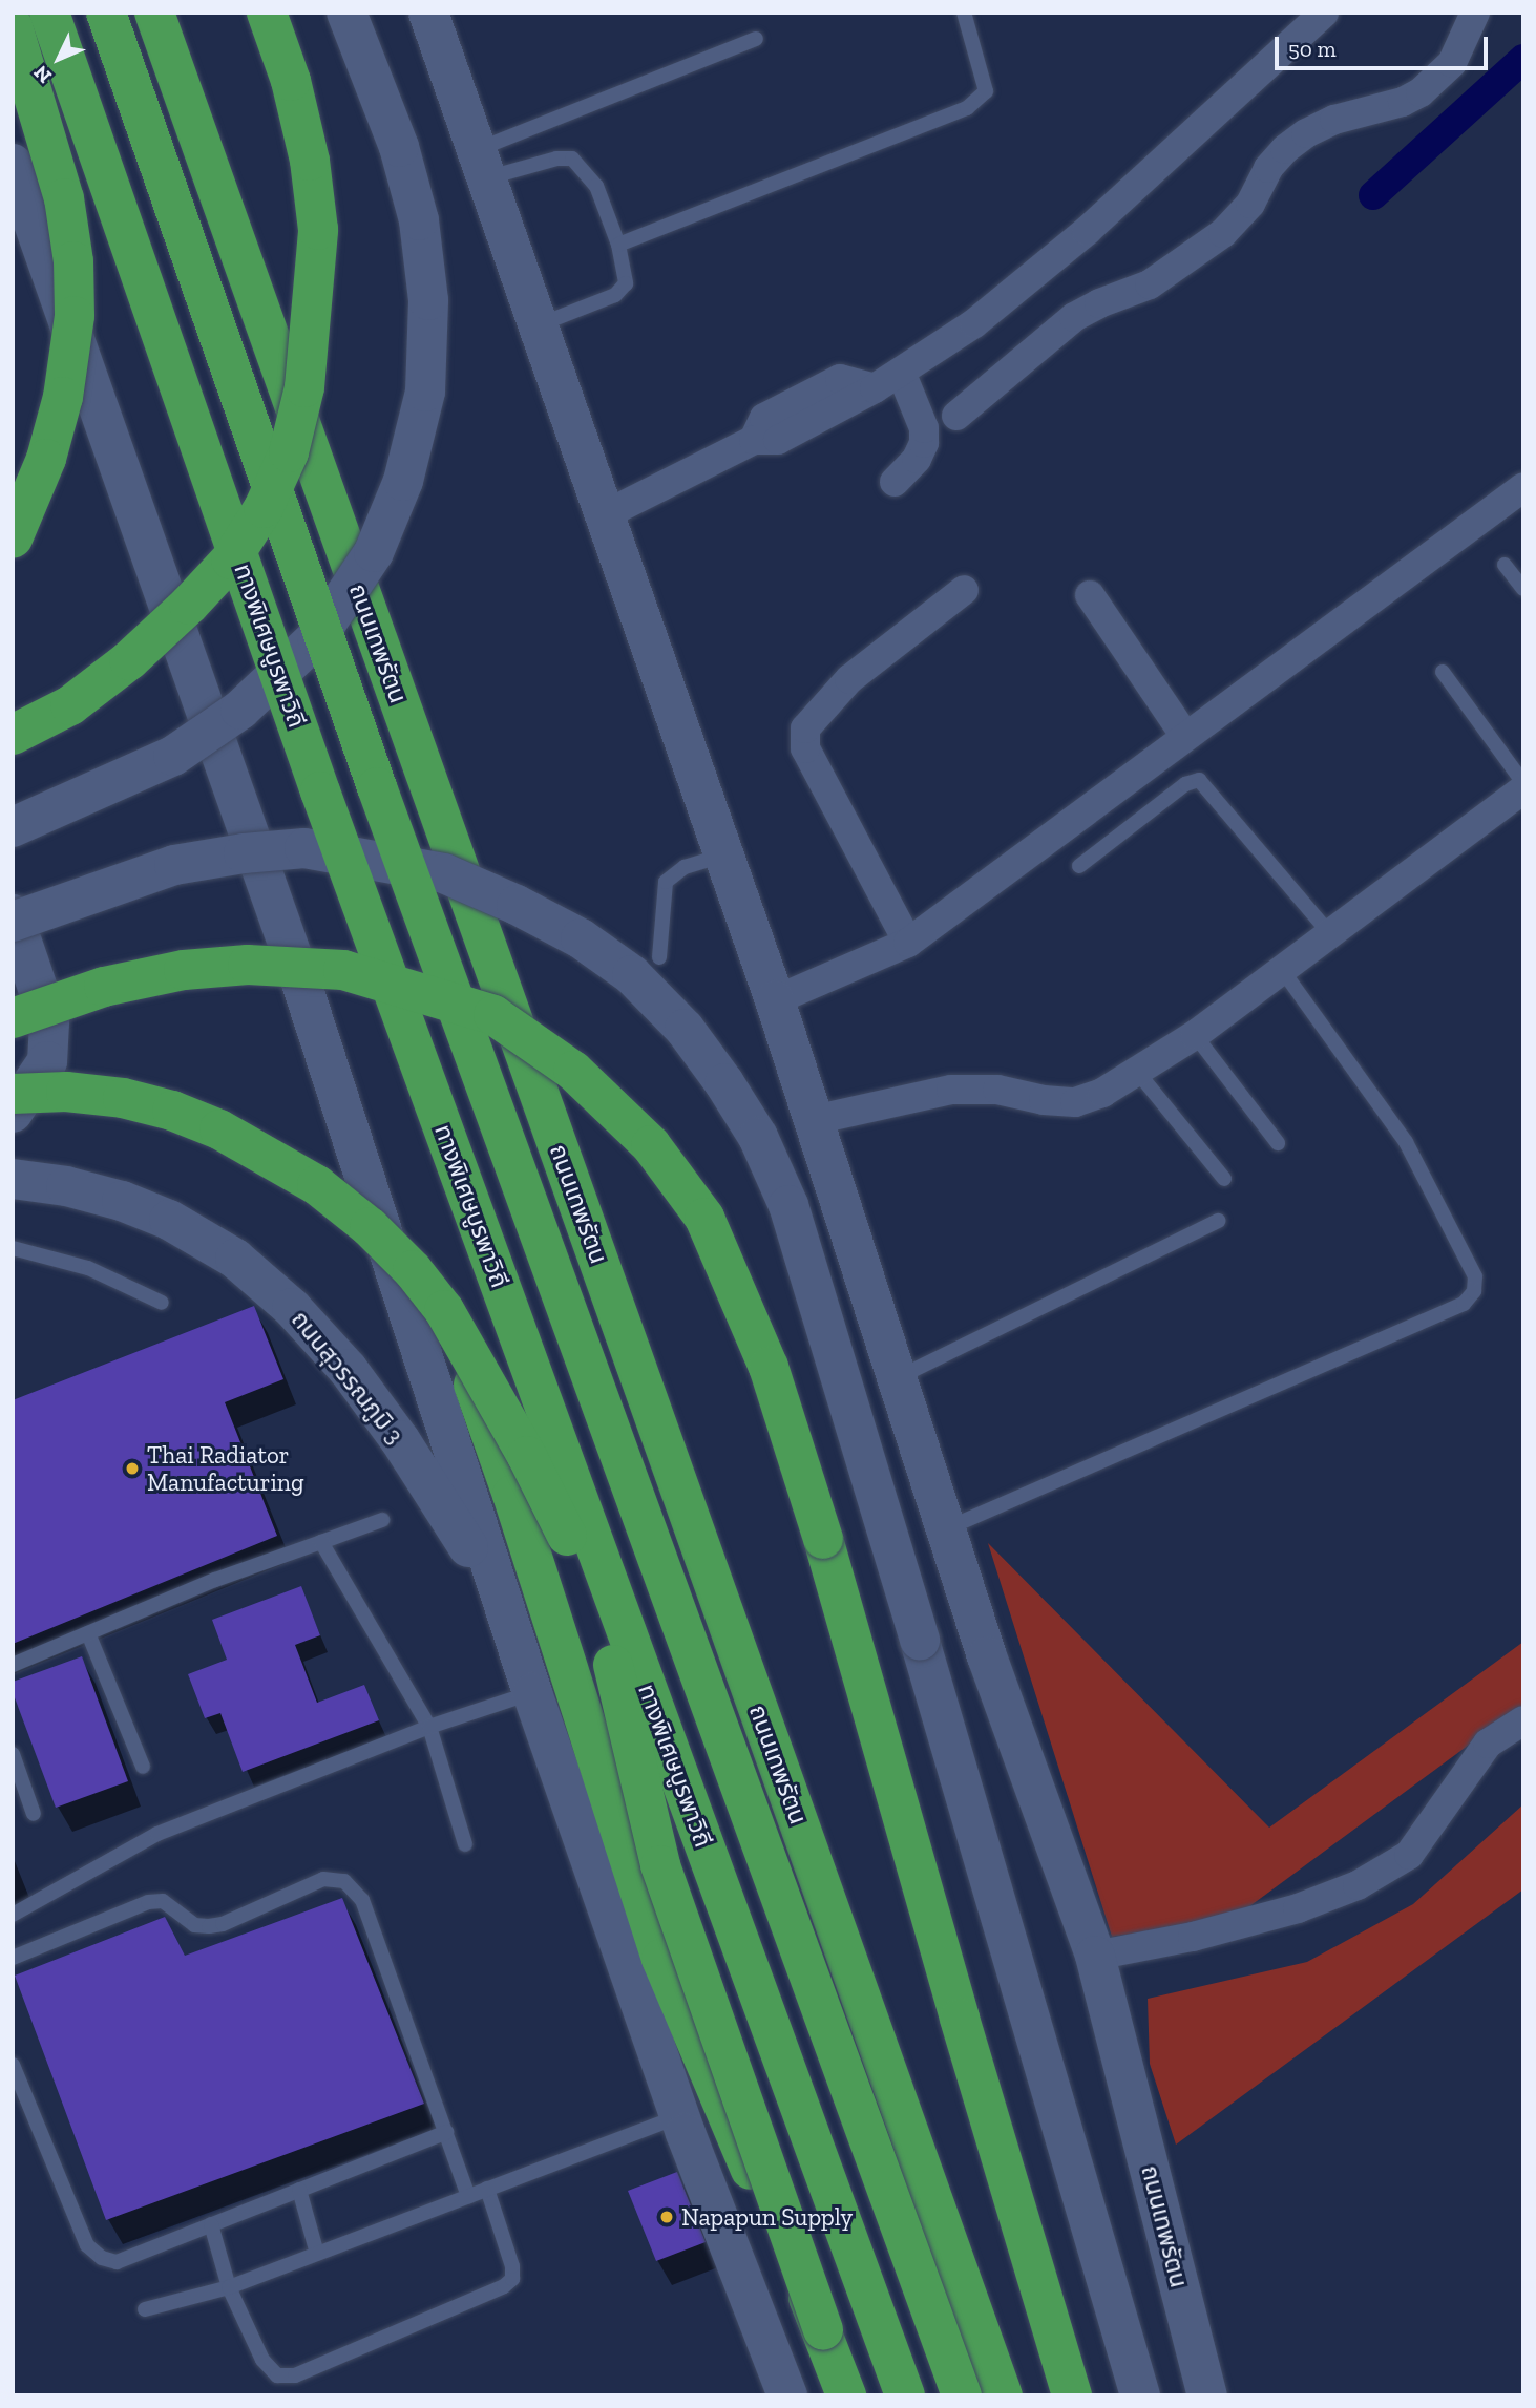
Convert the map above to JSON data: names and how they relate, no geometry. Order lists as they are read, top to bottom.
{
  "streets": {
    "highway": ["ถนนเทพรัตน", "ทางพิเศษบูรพาวิถี"],
    "main road": ["ถนนสุวรรณภูมิ 3"]
  },
  "places": ["Thai Radiator Manufacturing", "Napapun Supply"],
  "scale_bar": "50 m",
  "north": "bottom left"
}
